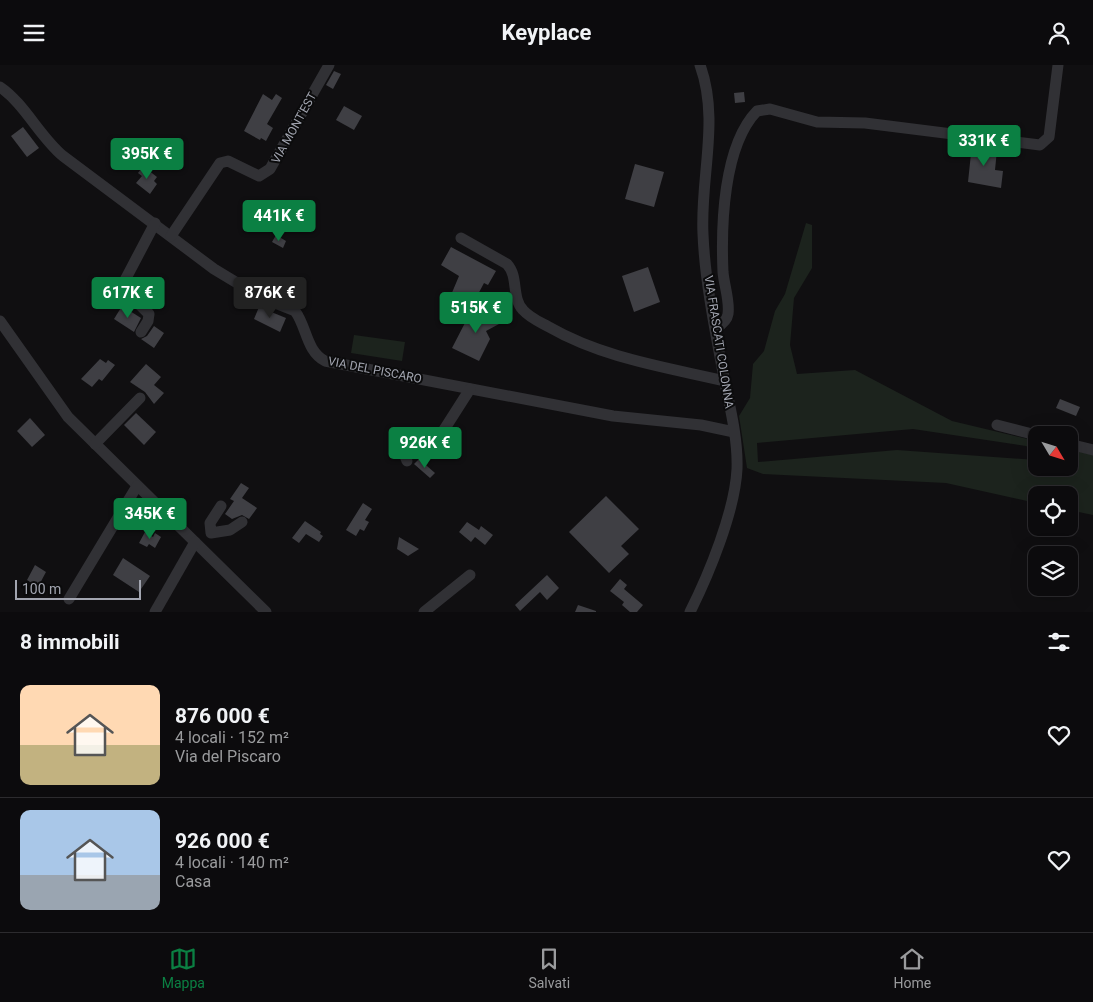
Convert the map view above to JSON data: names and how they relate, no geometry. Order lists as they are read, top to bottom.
{
  "streets": {
    "street": ["VIA MONT'EST", "VIA FRASCATI COLONNA", "VIA DEL PISCARO"]
  },
  "crossings": [
    ["VIA MONT'EST", "VIA DEL PISCARO"],
    ["VIA FRASCATI COLONNA", "VIA DEL PISCARO"]
  ],
  "scale_bar": "100 m",
  "north": "bottom right",
  "page": {
    "header": "Keyplace",
    "price": [
      "331K €",
      "395K €",
      "441K €",
      "617K €",
      "876K €",
      "515K €",
      "926K €",
      "345K €"
    ],
    "scale": "100 m",
    "heading": "8 immobili",
    "list": [
      {
        "name": "876 000 €",
        "note": "4 locali · 152 m² · Via del Piscaro"
      },
      {
        "name": "926 000 €",
        "note": "4 locali · 140 m² · Casa"
      }
    ],
    "tabs": ["Mappa", "Salvati", "Home"]
  }
}
